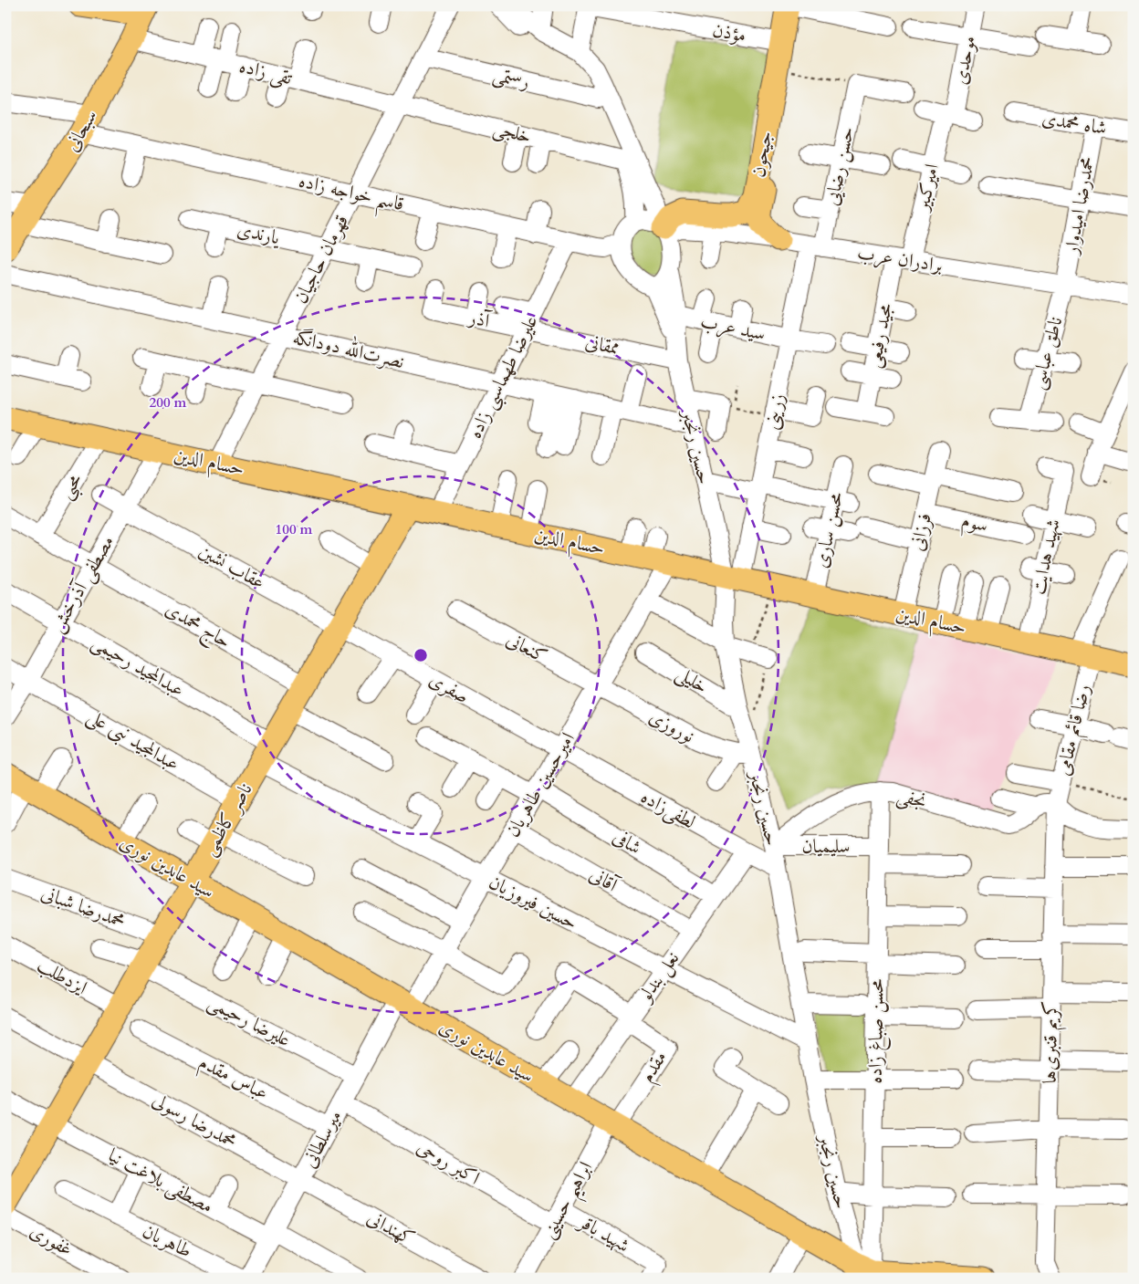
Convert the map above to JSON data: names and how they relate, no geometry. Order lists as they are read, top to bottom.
{
  "streets": {
    "main road": [
      "سبحانی",
      "جیحون",
      "حسام الدین",
      "ناصر کاظمی",
      "سید عابدین نوری"
    ],
    "street": [
      "مؤذن",
      "موحدی",
      "تقی زاده",
      "رستمی",
      "شاه محمدی",
      "خلجی",
      "حسن رضایی",
      "امیرکبیر",
      "قاسم خواجه زاده",
      "محمدرضا امیدوار",
      "یارندی",
      "قهرمان حاجیان",
      "برادران عرب",
      "آذر",
      "سید عرب",
      "مجید رفیعی",
      "ممقانی",
      "نصرت‌الله دودانگه",
      "ناطق عباسی",
      "علیرضا طهماسبی زاده",
      "زرینی",
      "حسین رنجبر",
      "محبی",
      "سوم",
      "محسن ساری",
      "فرزانی",
      "شهید هدایت",
      "عقاب نشین",
      "مصطفی آذرخش",
      "حاج محمدی",
      "کنعانی",
      "عبدالمجید رحیمی",
      "خلیلی",
      "صفری",
      "نوروزی",
      "رضا قائم مقامی",
      "عبدالمجید نبی علی",
      "امیرحسین طاهریان",
      "نجفی",
      "لطفی‌زاده",
      "شافی",
      "سلیمیان",
      "آقانی",
      "حسین فیروزیان",
      "محمدرضا شبانی",
      "ایزدطلب",
      "نعل بندلو",
      "علیرضا رحیمی",
      "محسن صباغ زاده",
      "کریم قنبری‌ها",
      "مقدم",
      "عباس مقدم",
      "محمدرضا رسولی",
      "میرسلطانی",
      "اکبر روحی",
      "مصطفی بلاغت نیا",
      "ابراهیم حسینی",
      "کهندانی",
      "شهید باقر",
      "غفوری",
      "طاهریان"
    ]
  },
  "crossings": [
    ["مؤذن", "جیحون"],
    ["موحدی", "امیرکبیر"],
    ["تقی زاده", "سبحانی"],
    ["تقی زاده", "خلجی"],
    ["تقی زاده", "قهرمان حاجیان"],
    ["رستمی", "قهرمان حاجیان"],
    ["شاه محمدی", "محمدرضا امیدوار"],
    ["سبحانی", "قاسم خواجه زاده"],
    ["خلجی", "قهرمان حاجیان"],
    ["جیحون", "قاسم خواجه زاده"],
    ["جیحون", "برادران عرب"],
    ["جیحون", "حسین رنجبر"],
    ["حسن رضایی", "برادران عرب"],
    ["حسن رضایی", "زرینی"],
    ["امیرکبیر", "برادران عرب"],
    ["امیرکبیر", "مجید رفیعی"],
    ["قاسم خواجه زاده", "قهرمان حاجیان"],
    ["قاسم خواجه زاده", "برادران عرب"],
    ["قاسم خواجه زاده", "علیرضا طهماسبی زاده"],
    ["قاسم خواجه زاده", "حسین رنجبر"],
    ["محمدرضا امیدوار", "برادران عرب"],
    ["محمدرضا امیدوار", "ناطق عباسی"],
    ["یارندی", "قهرمان حاجیان"],
    ["قهرمان حاجیان", "نصرت‌الله دودانگه"],
    ["قهرمان حاجیان", "حسام الدین"],
    ["برادران عرب", "مجید رفیعی"],
    ["برادران عرب", "ناطق عباسی"],
    ["برادران عرب", "زرینی"],
    ["برادران عرب", "حسین رنجبر"],
    ["آذر", "ممقانی"],
    ["آذر", "علیرضا طهماسبی زاده"],
    ["سید عرب", "زرینی"],
    ["سید عرب", "حسین رنجبر"],
    ["ممقانی", "علیرضا طهماسبی زاده"],
    ["ممقانی", "حسین رنجبر"],
    ["نصرت‌الله دودانگه", "علیرضا طهماسبی زاده"],
    ["نصرت‌الله دودانگه", "حسین رنجبر"],
    ["علیرضا طهماسبی زاده", "حسام الدین"],
    ["زرینی", "حسین رنجبر"],
    ["زرینی", "حسام الدین"],
    ["حسین رنجبر", "حسام الدین"],
    ["حسین رنجبر", "خلیلی"],
    ["حسین رنجبر", "نوروزی"],
    ["حسین رنجبر", "نجفی"],
    ["حسین رنجبر", "لطفی‌زاده"],
    ["حسین رنجبر", "سلیمیان"],
    ["حسین رنجبر", "سید عابدین نوری"],
    ["حسین رنجبر", "حسین فیروزیان"],
    ["حسین رنجبر", "محسن صباغ زاده"],
    ["حسام الدین", "محبی"],
    ["حسام الدین", "محسن ساری"],
    ["حسام الدین", "فرزانی"],
    ["حسام الدین", "شهید هدایت"],
    ["حسام الدین", "مصطفی آذرخش"],
    ["حسام الدین", "رضا قائم مقامی"],
    ["حسام الدین", "امیرحسین طاهریان"],
    ["حسام الدین", "ناصر کاظمی"],
    ["محبی", "حاج محمدی"],
    ["سوم", "فرزانی"],
    ["عقاب نشین", "مصطفی آذرخش"],
    ["عقاب نشین", "صفری"],
    ["عقاب نشین", "ناصر کاظمی"],
    ["مصطفی آذرخش", "حاج محمدی"],
    ["مصطفی آذرخش", "عبدالمجید رحیمی"],
    ["مصطفی آذرخش", "عبدالمجید نبی علی"],
    ["حاج محمدی", "ناصر کاظمی"],
    ["کنعانی", "نوروزی"],
    ["کنعانی", "امیرحسین طاهریان"],
    ["عبدالمجید رحیمی", "ناصر کاظمی"],
    ["صفری", "امیرحسین طاهریان"],
    ["صفری", "لطفی‌زاده"],
    ["صفری", "ناصر کاظمی"],
    ["نوروزی", "امیرحسین طاهریان"],
    ["رضا قائم مقامی", "کریم قنبری‌ها"],
    ["عبدالمجید نبی علی", "ناصر کاظمی"],
    ["امیرحسین طاهریان", "لطفی‌زاده"],
    ["امیرحسین طاهریان", "شافی"],
    ["امیرحسین طاهریان", "سید عابدین نوری"],
    ["امیرحسین طاهریان", "آقانی"],
    ["امیرحسین طاهریان", "حسین فیروزیان"],
    ["امیرحسین طاهریان", "میرسلطانی"],
    ["نجفی", "سلیمیان"],
    ["نجفی", "محسن صباغ زاده"],
    ["لطفی‌زاده", "نعل بندلو"],
    ["ناصر کاظمی", "سید عابدین نوری"],
    ["ناصر کاظمی", "حسین فیروزیان"],
    ["ناصر کاظمی", "محمدرضا شبانی"],
    ["ناصر کاظمی", "ایزدطلب"],
    ["ناصر کاظمی", "علیرضا رحیمی"],
    ["ناصر کاظمی", "محمدرضا رسولی"],
    ["ناصر کاظمی", "مصطفی بلاغت نیا"],
    ["ناصر کاظمی", "غفوری"],
    ["شافی", "نعل بندلو"],
    ["سلیمیان", "محسن صباغ زاده"],
    ["سید عابدین نوری", "نعل بندلو"],
    ["سید عابدین نوری", "محسن صباغ زاده"],
    ["سید عابدین نوری", "مقدم"],
    ["سید عابدین نوری", "میرسلطانی"],
    ["سید عابدین نوری", "ابراهیم حسینی"],
    ["آقانی", "نعل بندلو"],
    ["حسین فیروزیان", "نعل بندلو"],
    ["نعل بندلو", "مقدم"],
    ["علیرضا رحیمی", "میرسلطانی"],
    ["مقدم", "ابراهیم حسینی"],
    ["عباس مقدم", "میرسلطانی"],
    ["محمدرضا رسولی", "میرسلطانی"],
    ["محمدرضا رسولی", "کهندانی"],
    ["میرسلطانی", "اکبر روحی"],
    ["میرسلطانی", "مصطفی بلاغت نیا"],
    ["میرسلطانی", "کهندانی"],
    ["اکبر روحی", "ابراهیم حسینی"],
    ["اکبر روحی", "شهید باقر"],
    ["ابراهیم حسینی", "شهید باقر"]
  ],
  "rings": ["200 m", "100 m"]
}
